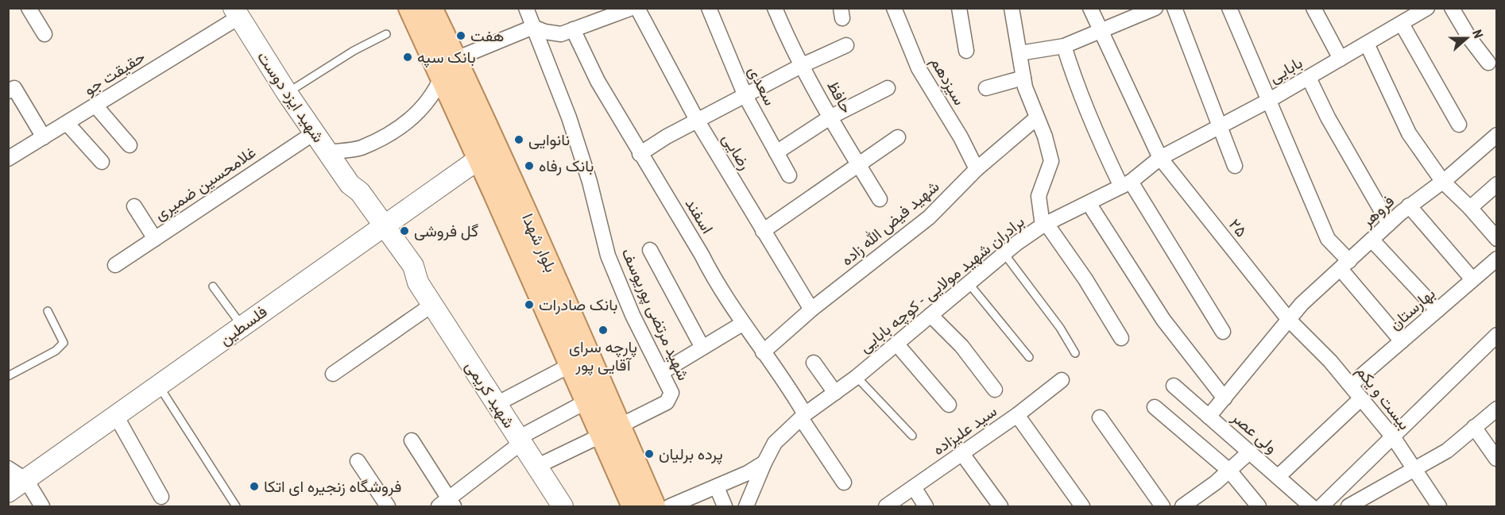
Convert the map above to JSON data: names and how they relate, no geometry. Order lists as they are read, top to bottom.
{
  "streets": {
    "main road": [
      "شهید ایزد دوست",
      "بلوار شهدا",
      "فلسطین",
      "شهید کریمی"
    ],
    "street": [
      "بابایی",
      "حقیقت جو",
      "سیزدهم",
      "سعدی",
      "حافظ",
      "رضایی",
      "غلامحسین ضمیری",
      "فروهر",
      "اسفند",
      "شهید فیض الله زاده",
      "۲۵",
      "برادران شهید مولایی - کوچه بابایی",
      "بهارستان",
      "شهید مرتضی پوریوسف",
      "بیست و یکم",
      "سید علیزاده",
      "ولی عصر"
    ]
  },
  "crossings": [
    ["بابایی", "۲۵"],
    ["بابایی", "برادران شهید مولایی - کوچه بابایی"],
    ["حقیقت جو", "شهید ایزد دوست"],
    ["سیزدهم", "شهید فیض الله زاده"],
    ["شهید ایزد دوست", "غلامحسین ضمیری"],
    ["شهید ایزد دوست", "فلسطین"],
    ["شهید ایزد دوست", "شهید کریمی"],
    ["رضایی", "شهید فیض الله زاده"],
    ["فروهر", "۲۵"],
    ["فروهر", "بیست و یکم"],
    ["فروهر", "ولی عصر"],
    ["اسفند", "شهید فیض الله زاده"],
    ["اسفند", "برادران شهید مولایی - کوچه بابایی"],
    ["۲۵", "برادران شهید مولایی - کوچه بابایی"],
    ["۲۵", "بیست و یکم"],
    ["بلوار شهدا", "شهید مرتضی پوریوسف"],
    ["بلوار شهدا", "فلسطین"],
    ["بهارستان", "بیست و یکم"],
    ["فلسطین", "شهید کریمی"]
  ],
  "places": [
    "هفت",
    "بانک سپه",
    "نانوایی",
    "بانک رفاه",
    "گل فروشی",
    "بانک صادرات",
    "پارچه سرای آقایی پور",
    "پرده برلیان",
    "فروشگاه زنجیره ای اتکا"
  ],
  "north": "right"
}
